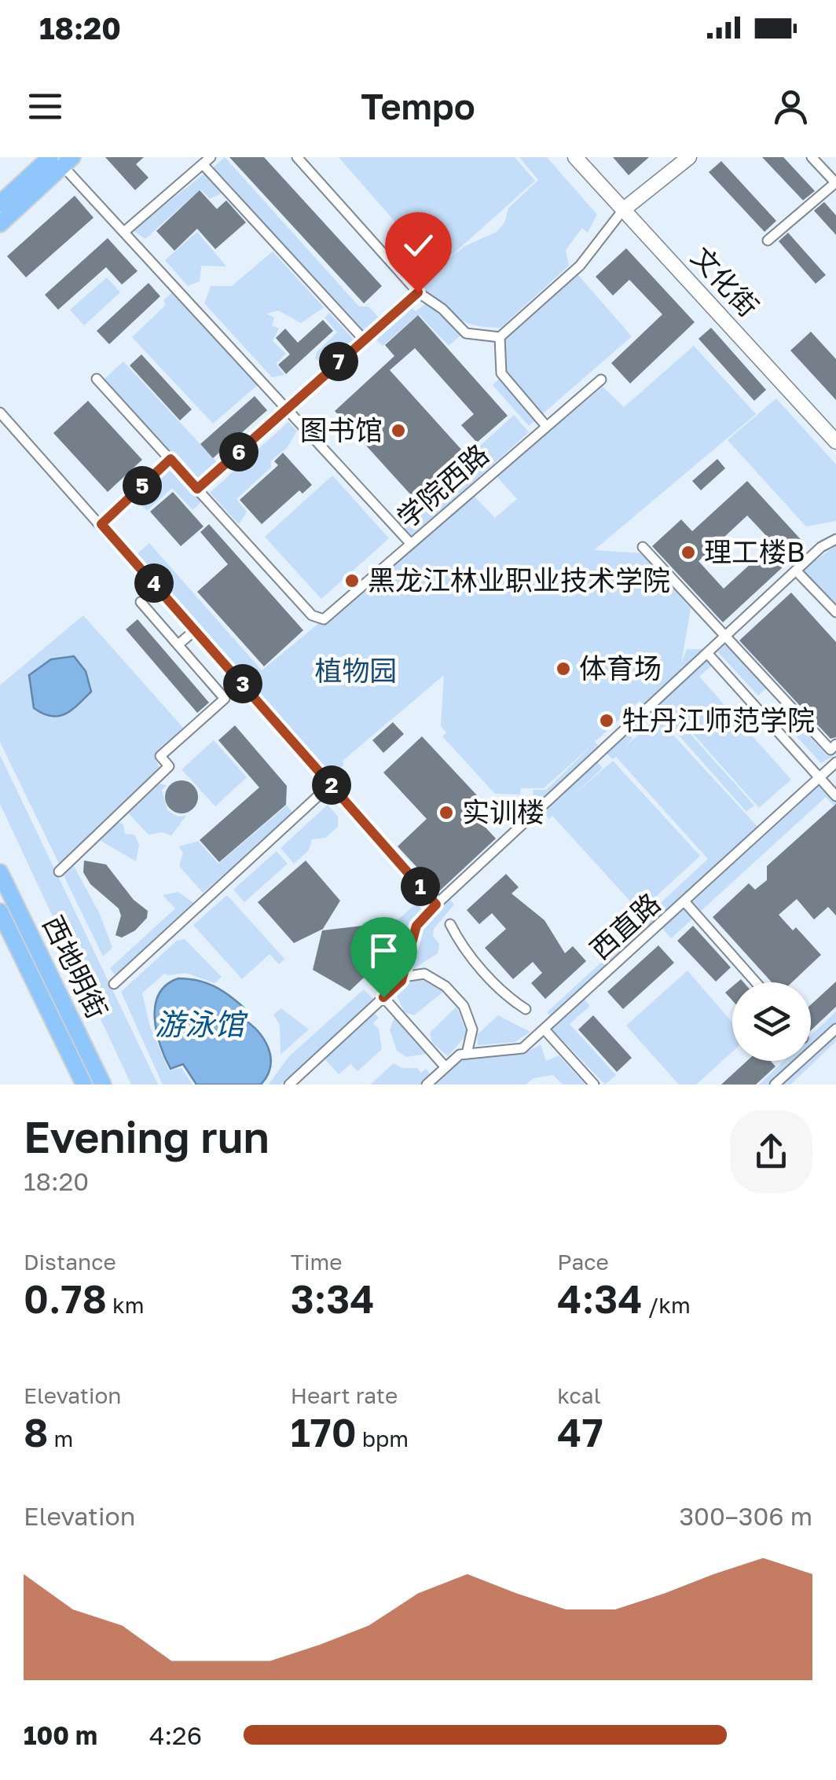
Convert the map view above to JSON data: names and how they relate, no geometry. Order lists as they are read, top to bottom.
{
  "streets": {
    "highway": ["西地明街"],
    "street": ["文化街", "学院西路", "西直路"]
  },
  "water": ["游泳馆"],
  "parks": ["植物园"],
  "places": [
    "图书馆",
    "理工楼B",
    "黑龙江林业职业技术学院",
    "体育场",
    "牡丹江师范学院",
    "实训楼"
  ],
  "page": {
    "status": "18:20",
    "header": "Tempo",
    "pins": [
      "7",
      "6",
      "5",
      "4",
      "3",
      "2",
      "1"
    ],
    "heading": ["Evening run", "18:20"],
    "stats": [
      ["Distance", "0.78 km"],
      ["Time", "3:34"],
      ["Pace", "4:34 /km"],
      ["Elevation", "8 m"],
      ["Heart rate", "170 bpm"],
      ["kcal", "47"]
    ],
    "chart": ["Elevation", "300–306 m"],
    "list": [
      {
        "name": "100 m",
        "note": "4:26"
      }
    ]
  }
}
